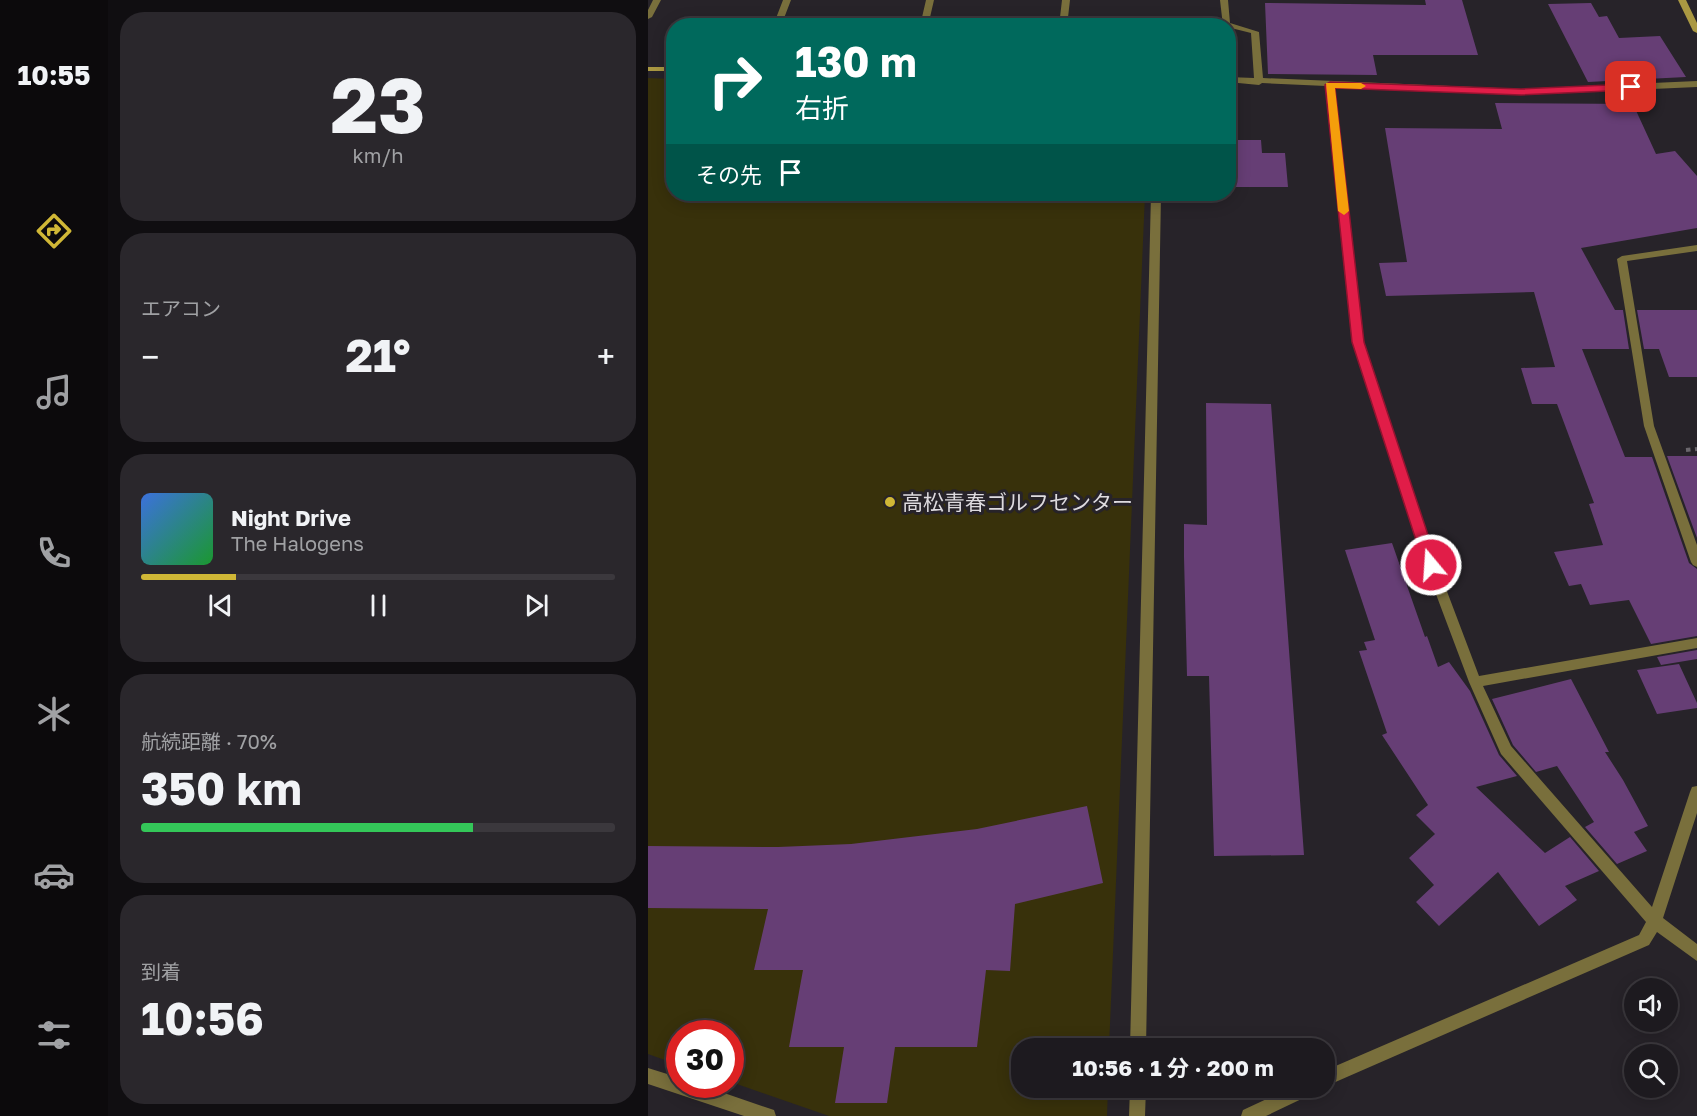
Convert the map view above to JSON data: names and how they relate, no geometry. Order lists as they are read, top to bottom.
{
  "places": ["高松青春ゴルフセンター"],
  "page": {
    "tabs": "10:55",
    "tile": [
      ["23", "km/h"],
      "エアコン",
      ["航続距離 · 70%", "350 km"],
      ["到着", "10:56"]
    ],
    "turn": ["130 m", "右折"],
    "then": "その先",
    "heat": ["−", "21°", "+"],
    "song": ["Night Drive", "The Halogens"],
    "limit": "30",
    "trip": "10:56 · 1 分 · 200 m"
  }
}
